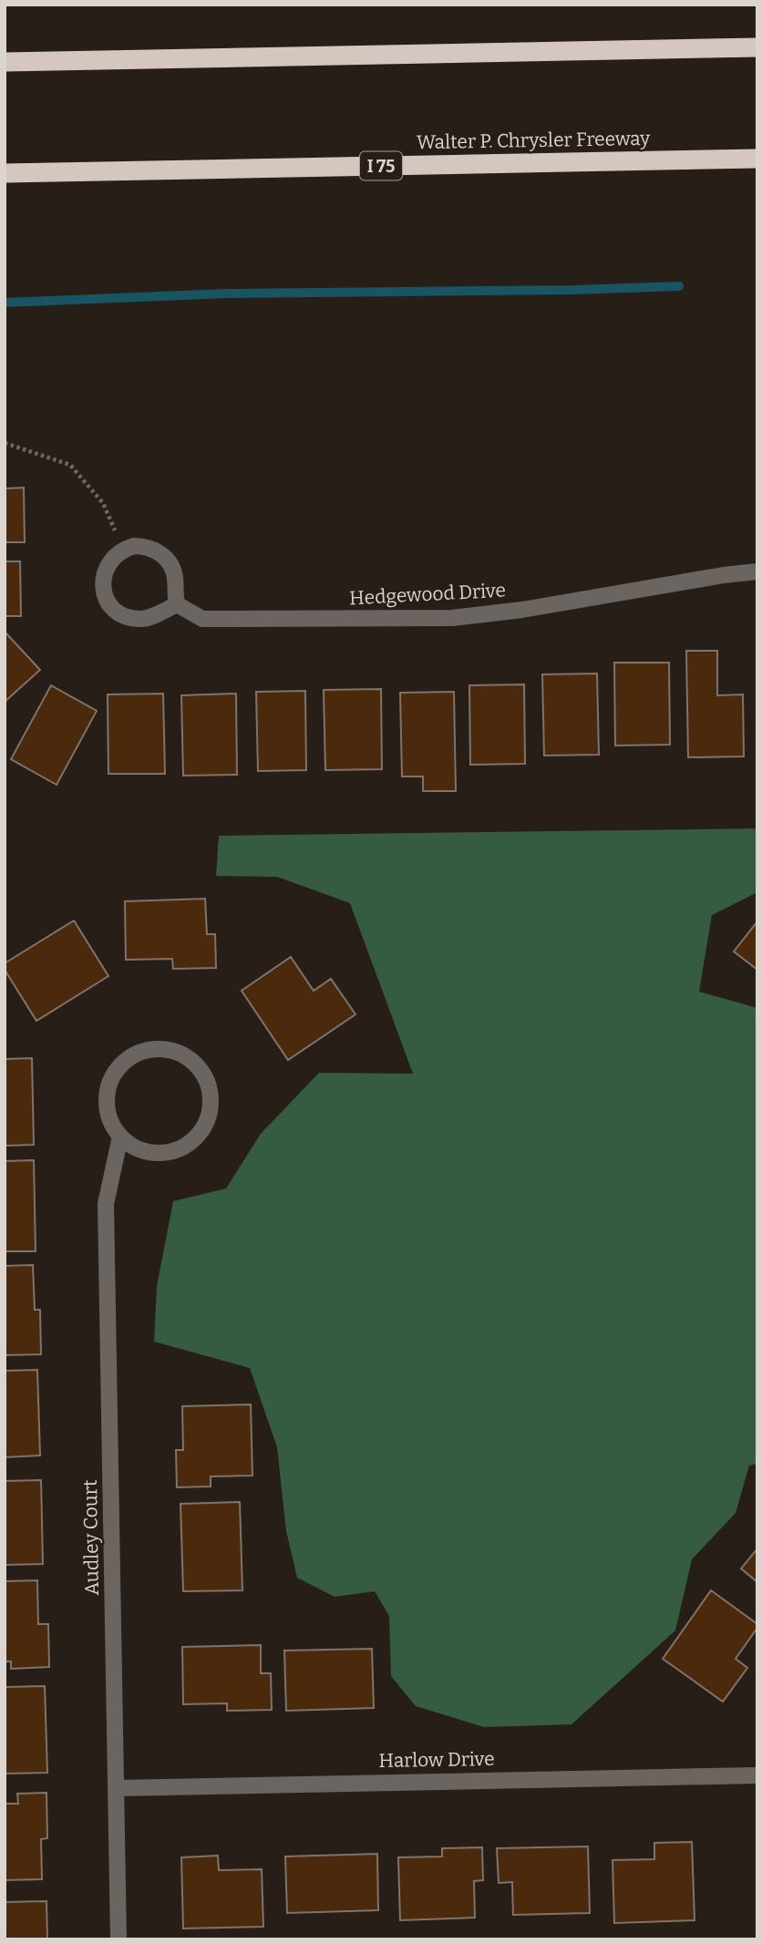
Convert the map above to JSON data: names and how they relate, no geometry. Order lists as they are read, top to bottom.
{
  "streets": {
    "highway": ["Walter P. Chrysler Freeway", "I 75"],
    "street": ["Hedgewood Drive", "Audley Court", "Harlow Drive"]
  },
  "crossings": [
    ["Audley Court", "Harlow Drive"]
  ]
}
